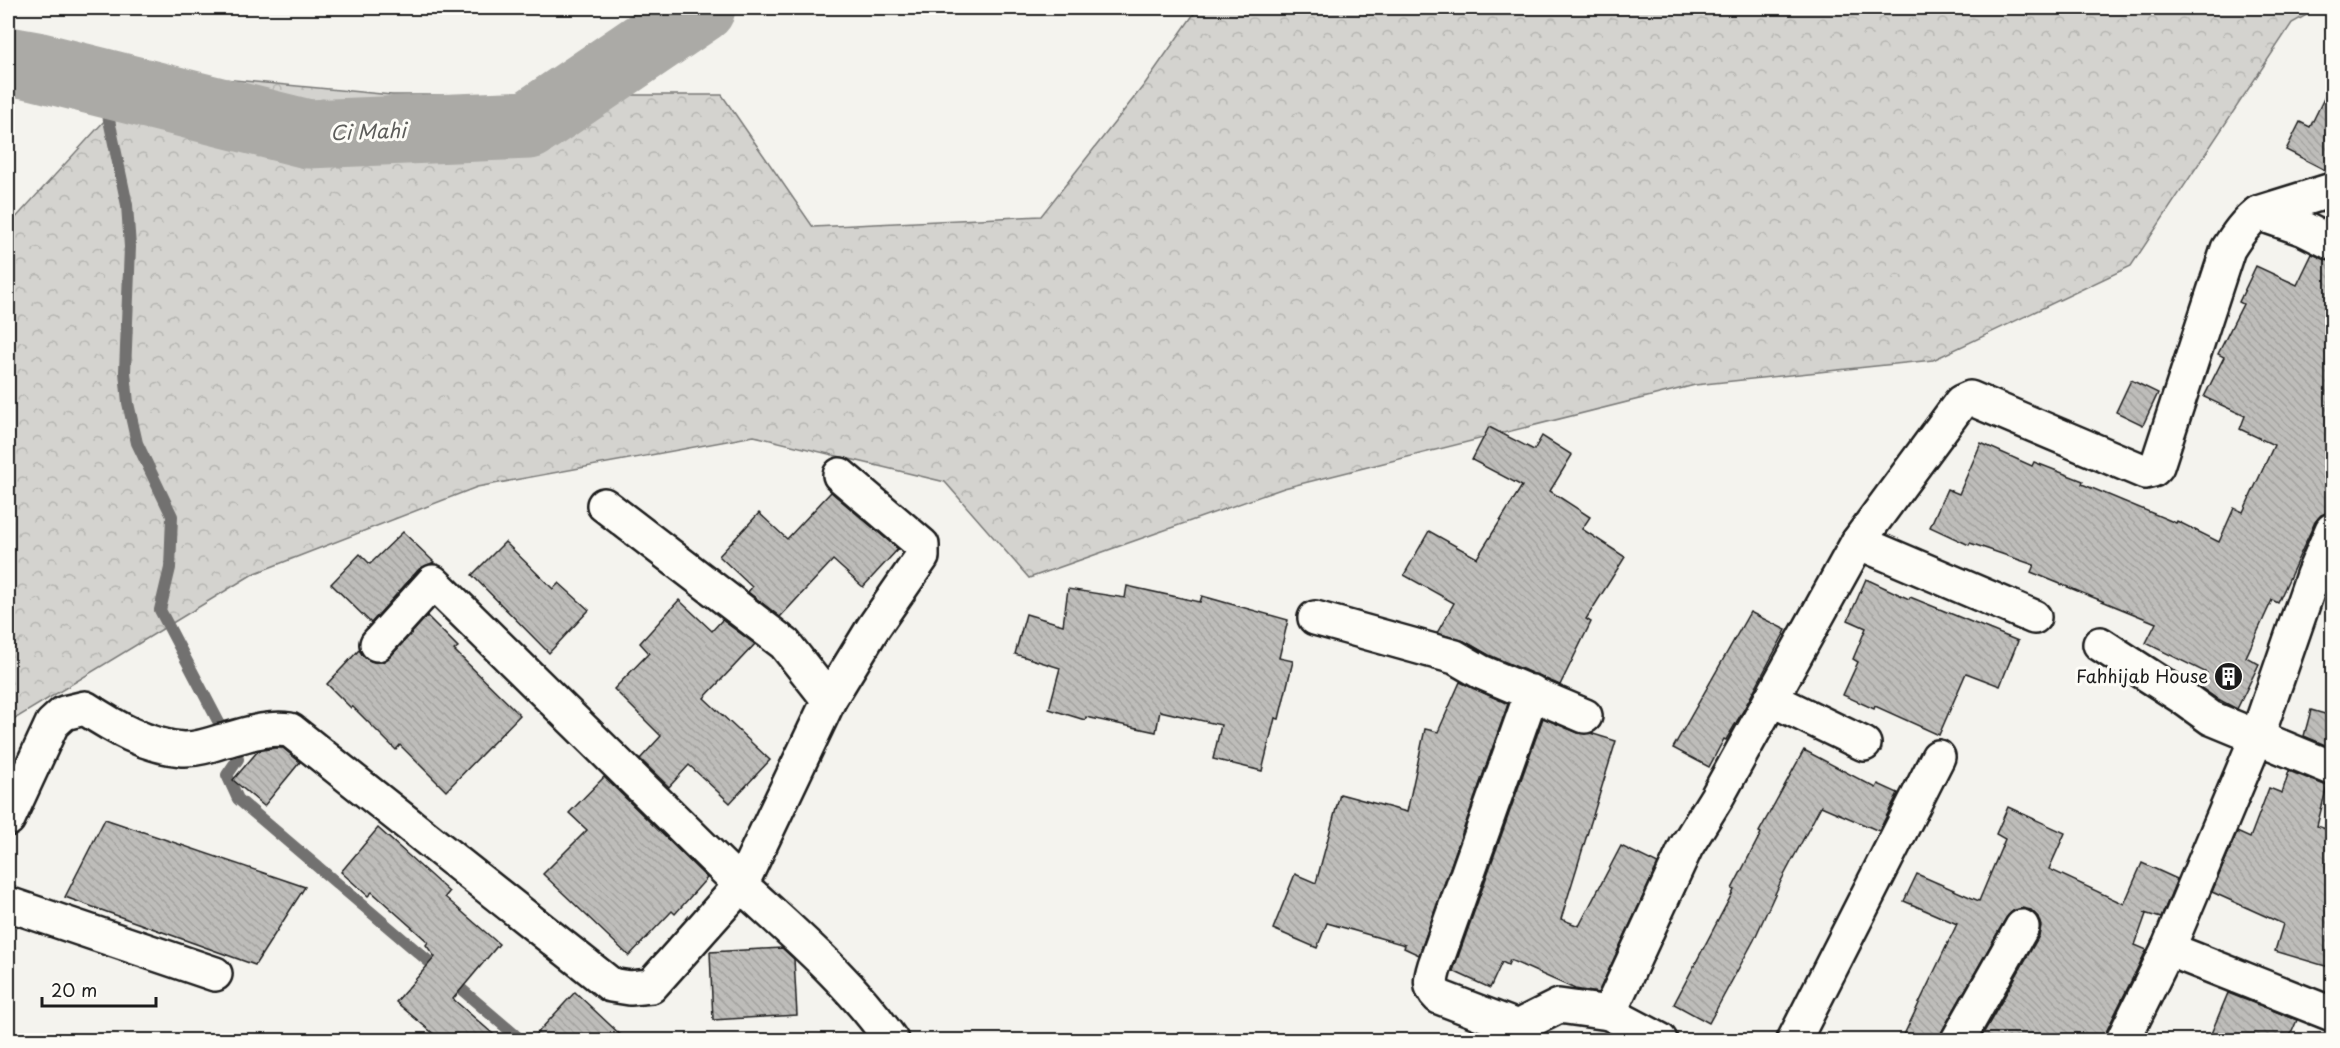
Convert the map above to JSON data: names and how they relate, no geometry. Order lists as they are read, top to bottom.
{
  "water": ["Ci Mahi"],
  "places": {
    "building": ["Fahhijab House"]
  },
  "scale_bar": "20 m"
}
